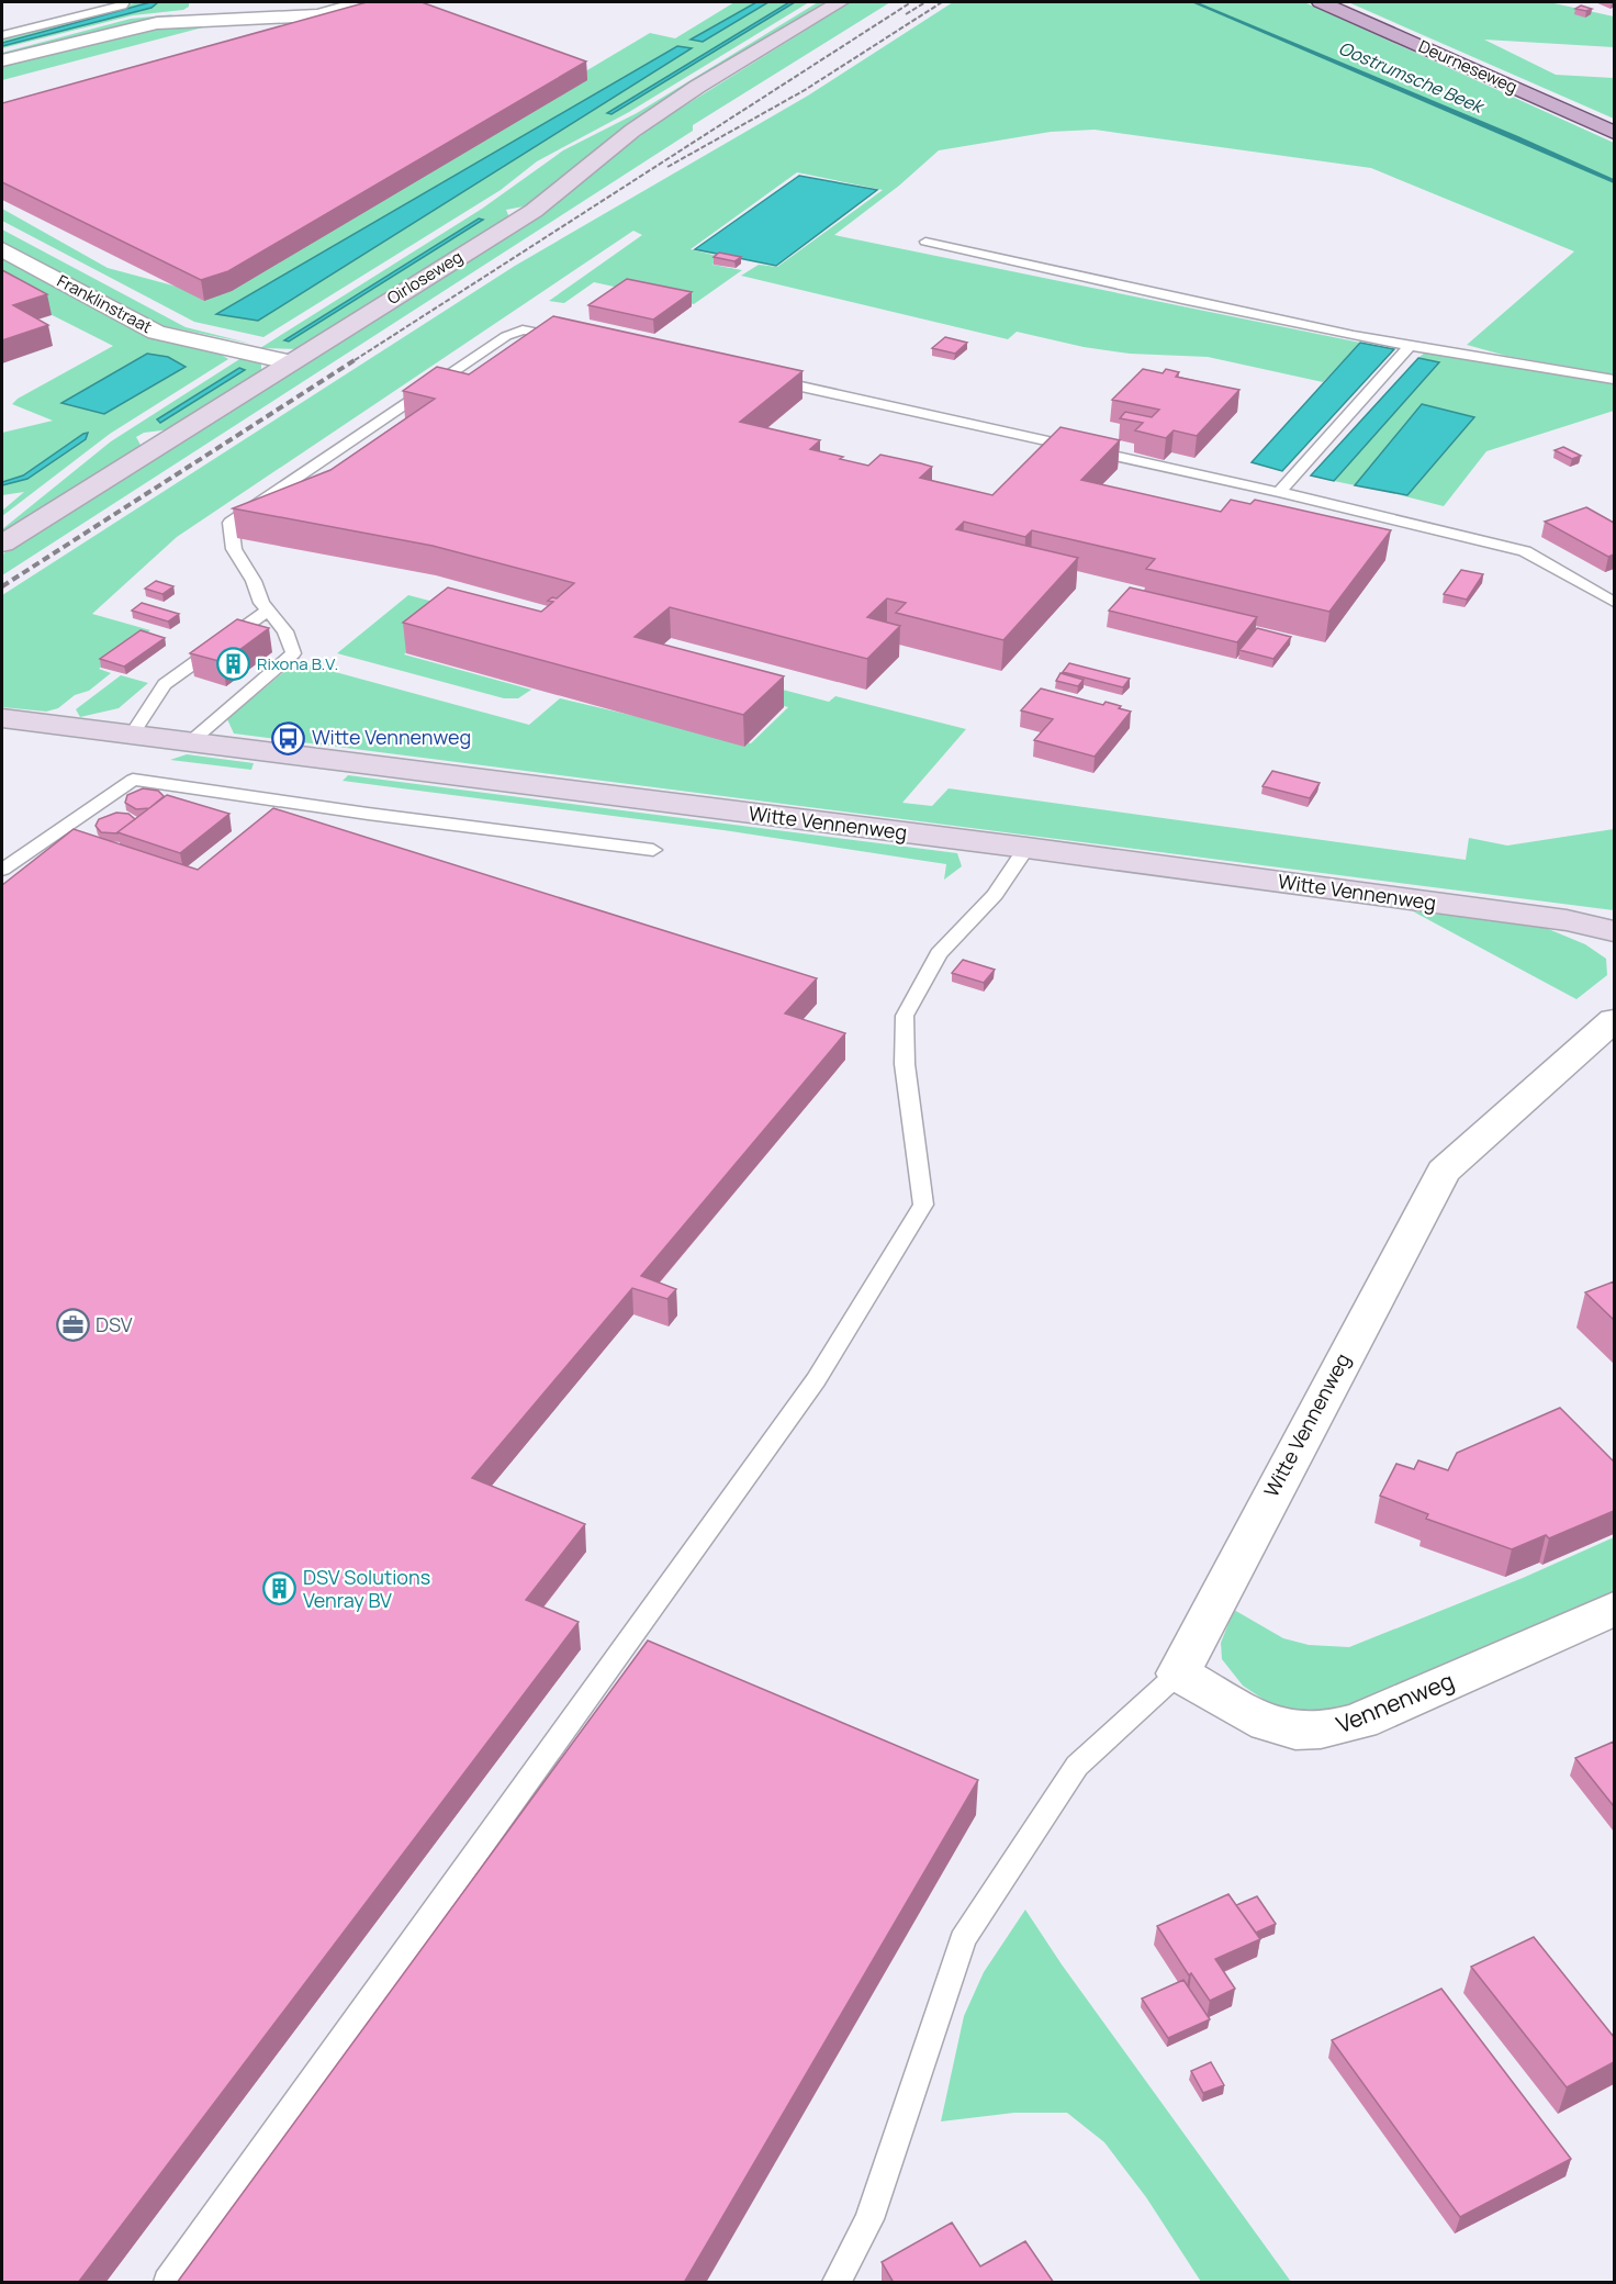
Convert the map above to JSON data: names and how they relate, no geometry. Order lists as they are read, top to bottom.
{
  "streets": {
    "main road": ["Deurneseweg"],
    "street": [
      "Oirloseweg",
      "Franklinstraat",
      "Witte Vennenweg",
      "Vennenweg"
    ]
  },
  "crossings": [
    ["Oirloseweg", "Franklinstraat"],
    ["Witte Vennenweg", "Vennenweg"]
  ],
  "water": ["Oostrumsche Beek"],
  "places": {
    "building": ["Rixona B.V.", "DSV Solutions Venray BV"],
    "bus stop": ["Witte Vennenweg"],
    "office": ["DSV"]
  }
}
